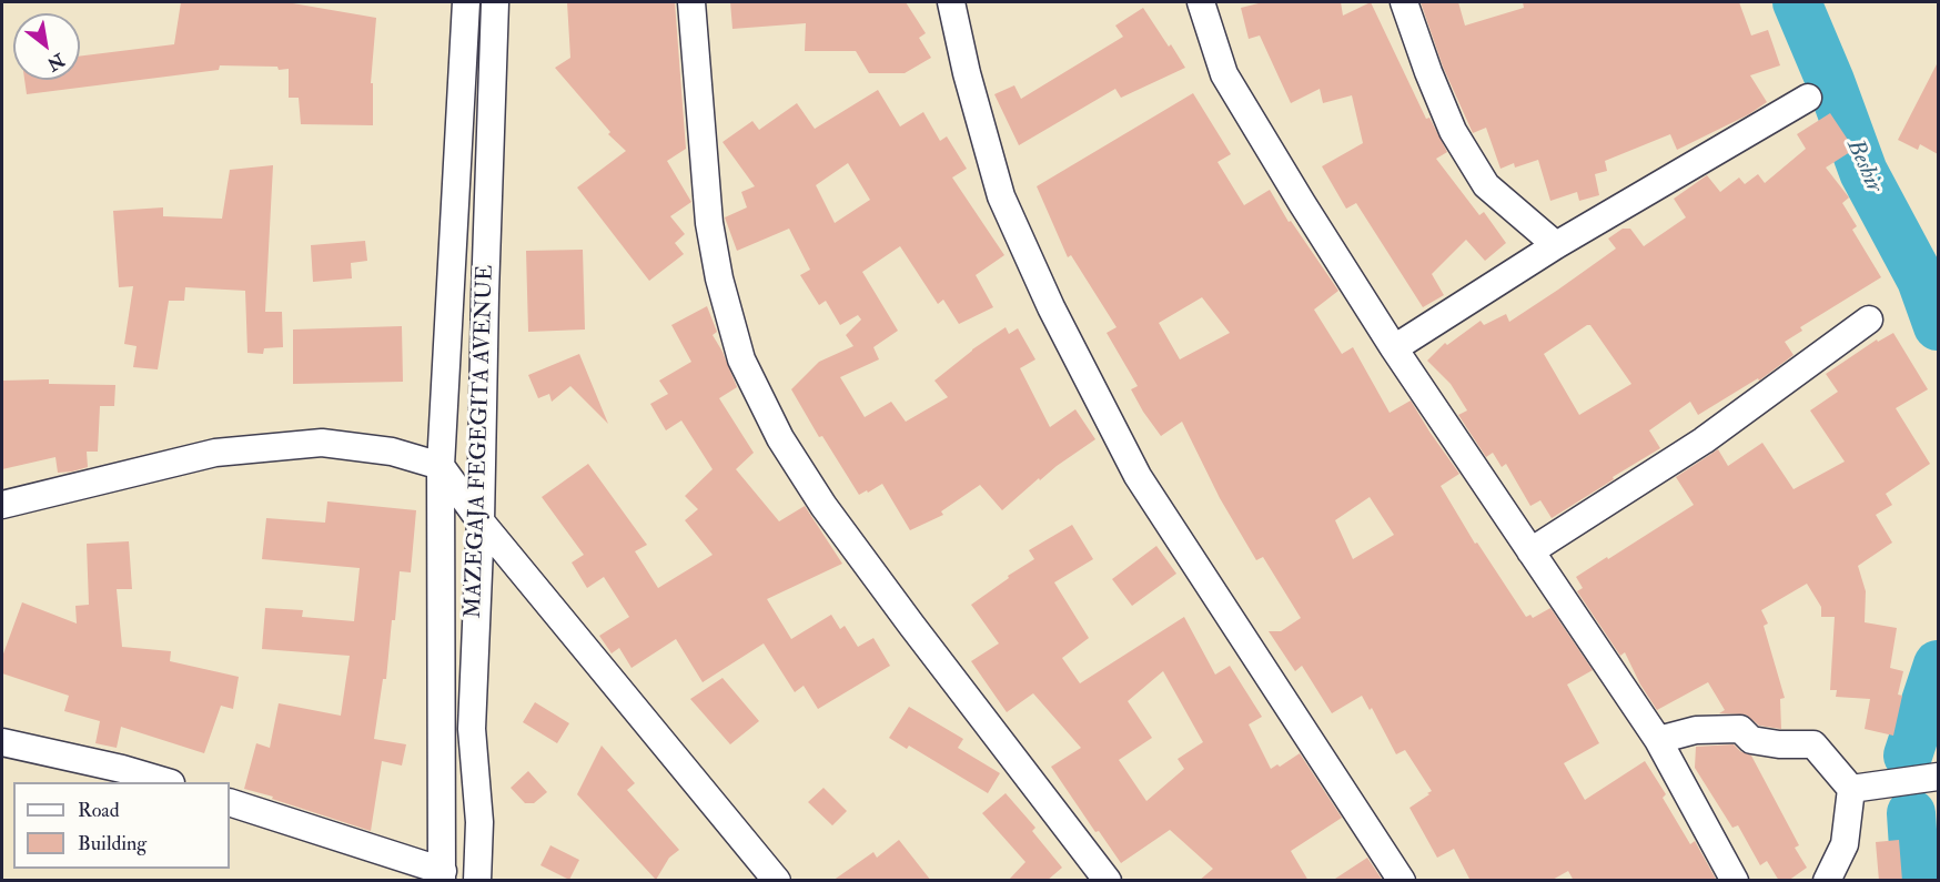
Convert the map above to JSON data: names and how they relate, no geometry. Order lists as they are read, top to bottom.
{
  "streets": {
    "street": ["MAZEGAJA FEGEGITA AVENUE"]
  },
  "water": ["Beshir"],
  "legend": ["Road", "Building"],
  "north": "bottom right"
}
